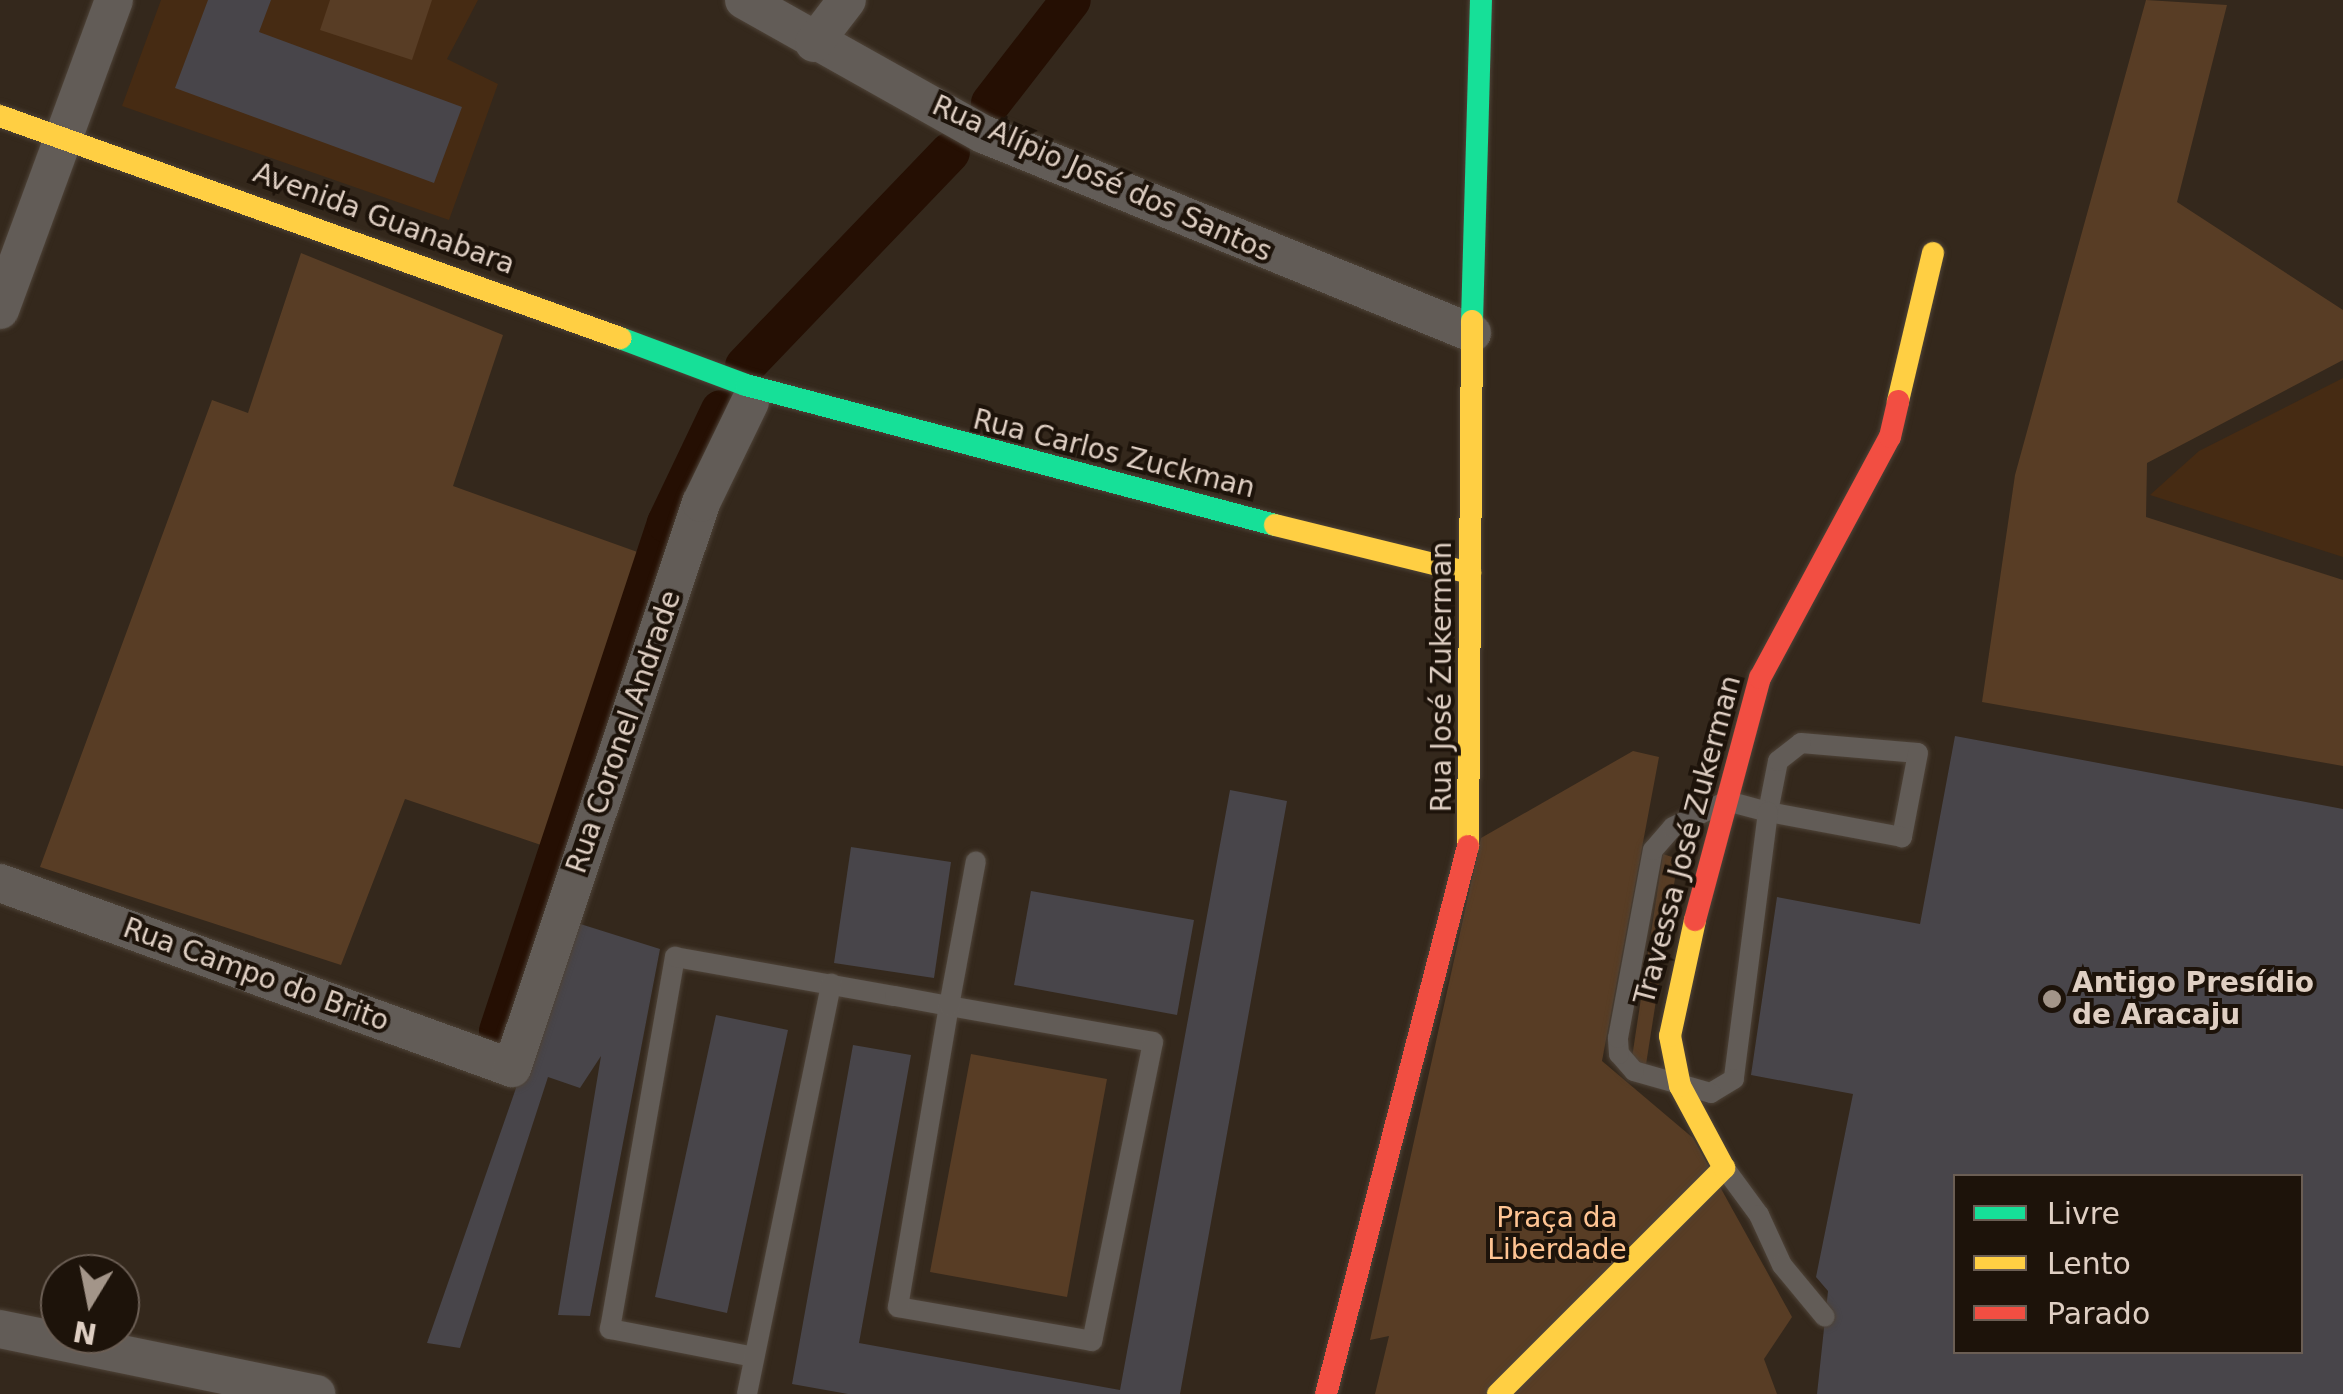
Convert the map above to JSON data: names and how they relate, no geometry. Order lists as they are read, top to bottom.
{
  "streets": {
    "street": [
      "Rua Alípio José dos Santos",
      "Avenida Guanabara",
      "Rua Carlos Zuckman",
      "Rua José Zukerman",
      "Rua Coronel Andrade",
      "Travessa José Zukerman",
      "Rua Campo do Brito"
    ]
  },
  "crossings": [
    ["Rua Alípio José dos Santos", "Rua José Zukerman"],
    ["Avenida Guanabara", "Rua Carlos Zuckman"],
    ["Avenida Guanabara", "Rua Coronel Andrade"],
    ["Rua Carlos Zuckman", "Rua José Zukerman"],
    ["Rua Carlos Zuckman", "Rua Coronel Andrade"],
    ["Rua Coronel Andrade", "Rua Campo do Brito"]
  ],
  "parks": ["Praça da Liberdade"],
  "places": ["Antigo Presídio de Aracaju"],
  "legend": ["Livre", "Lento", "Parado"],
  "north": "bottom"
}
